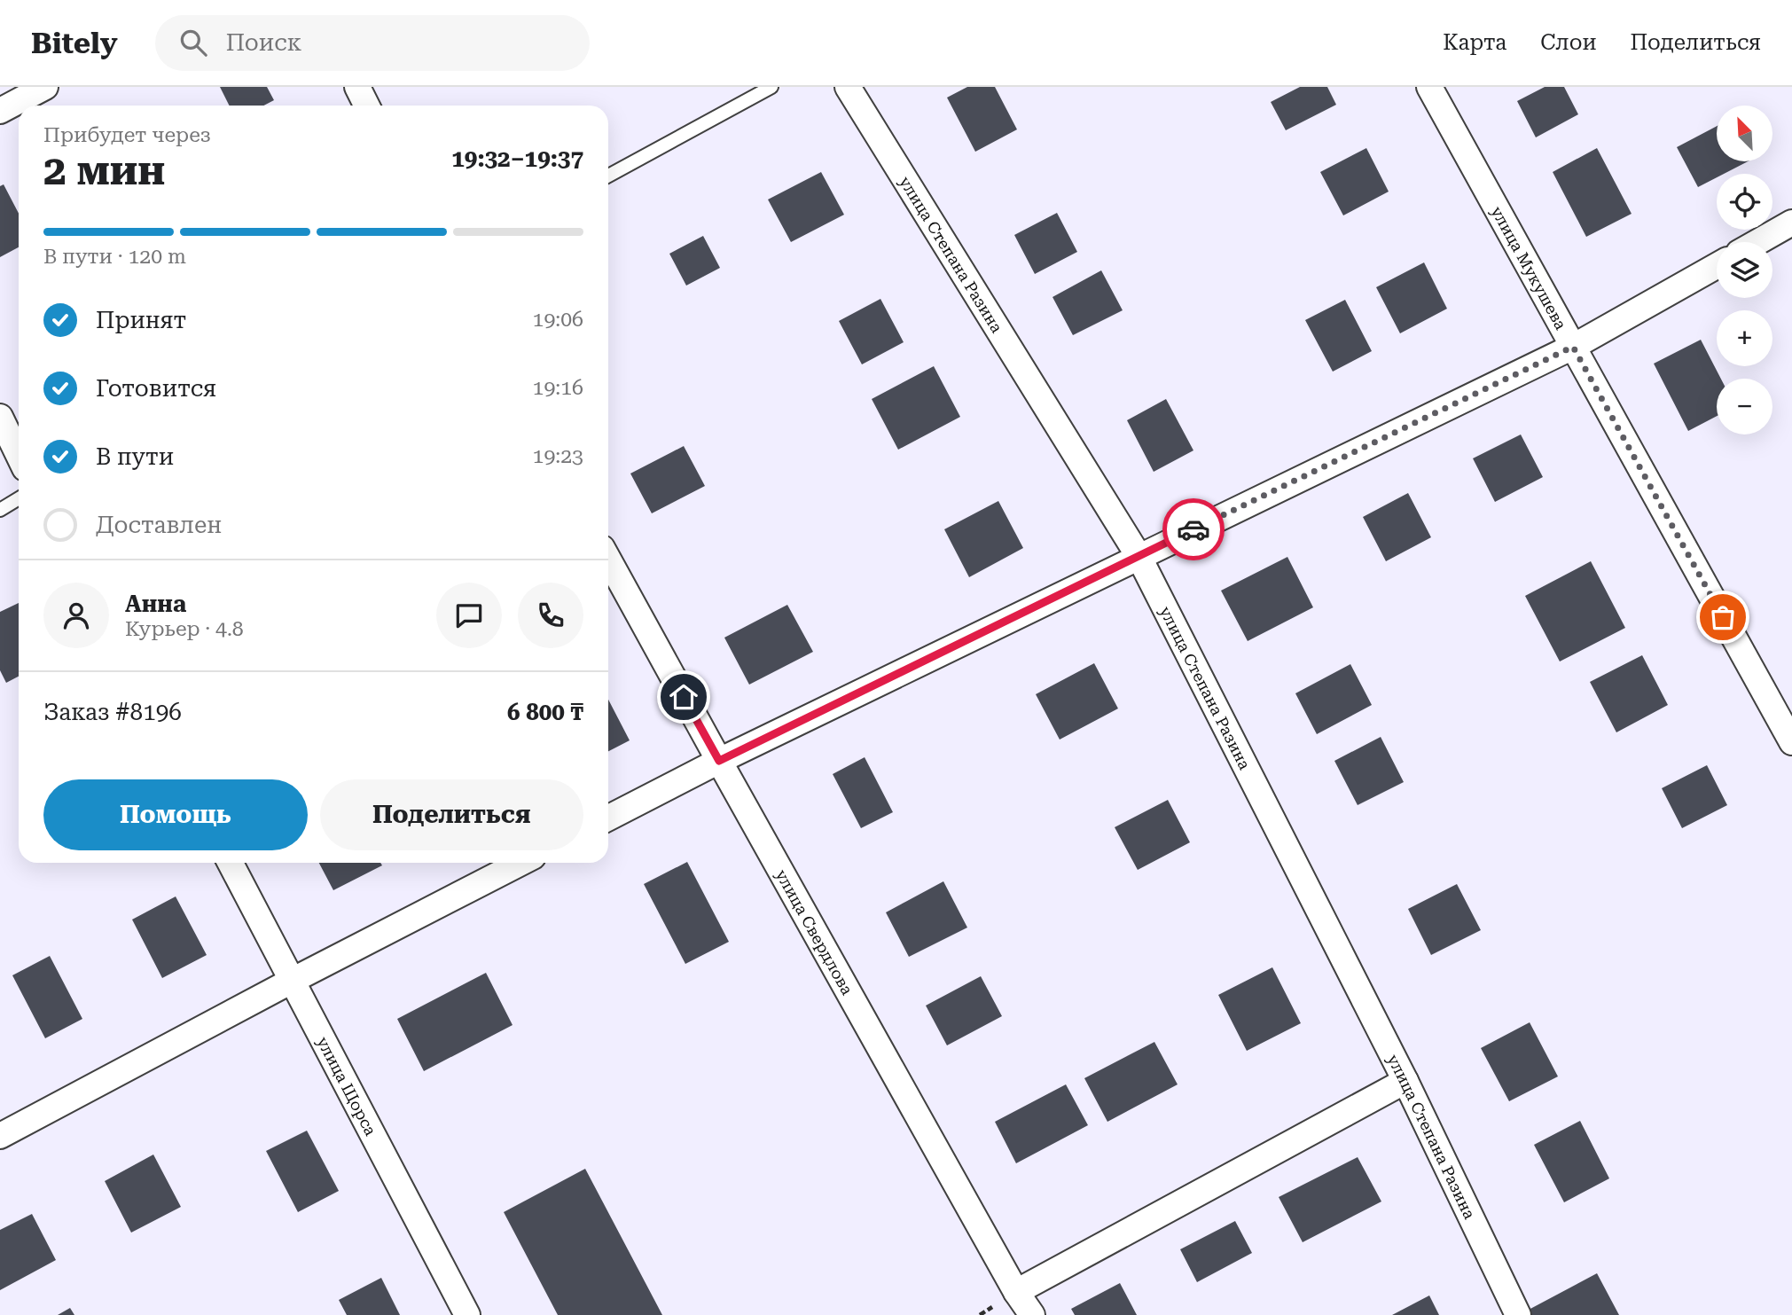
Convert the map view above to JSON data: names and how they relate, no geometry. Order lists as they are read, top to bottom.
{
  "streets": {
    "street": [
      "улица Степана Разина",
      "улица Мукушева",
      "улица Свердлова",
      "улица Щорса"
    ]
  },
  "north": "top left",
  "page": {
    "header": "Bitely",
    "search": "Поиск",
    "nav": ["Карта", "Слои", "Поделиться"],
    "map_buttons": ["+", "−"],
    "heading": ["2 мин", "Прибудет через", "19:32–19:37"],
    "panel": [
      "Анна",
      "Курьер · 4.8",
      "Заказ #8196",
      "6 800 ₸"
    ],
    "bar": "В пути · 120 m",
    "list": [
      ["Принят", "19:06"],
      ["Готовится", "19:16"],
      ["В пути", "19:23"],
      "Доставлен"
    ],
    "buttons": ["Помощь", "Поделиться"]
  }
}
